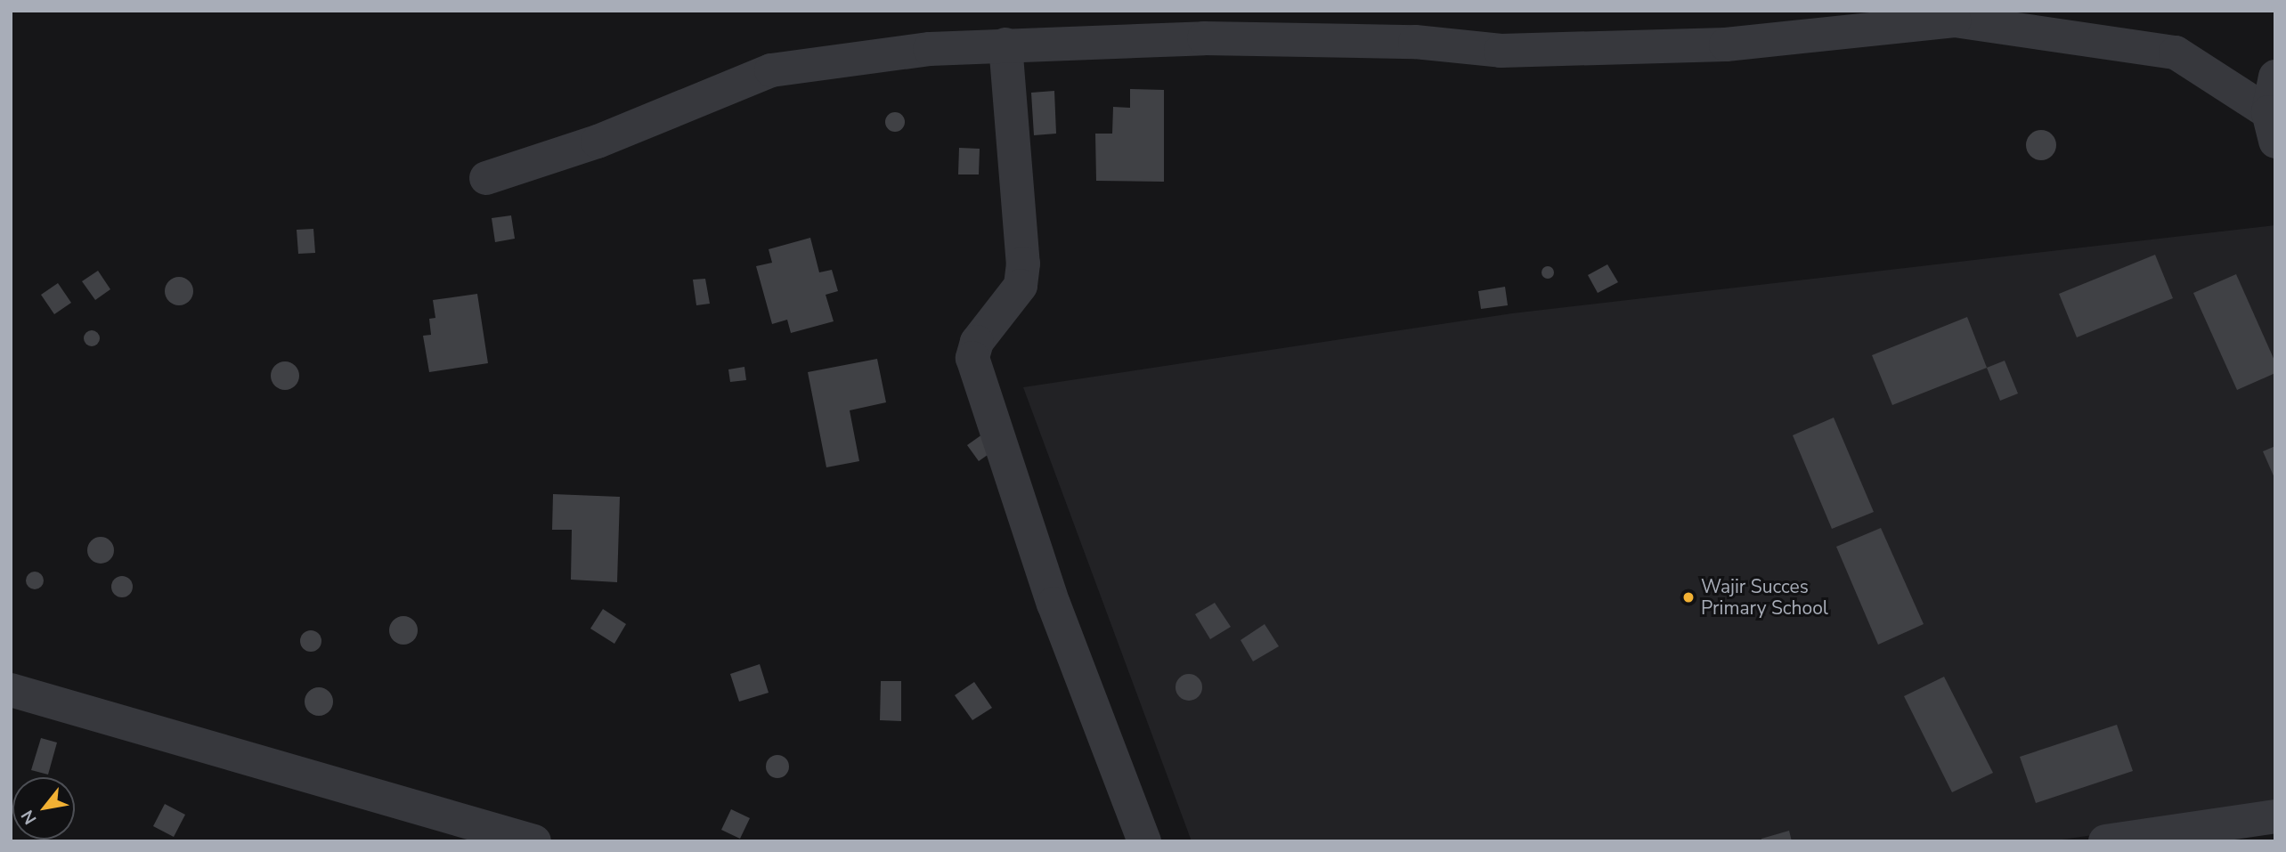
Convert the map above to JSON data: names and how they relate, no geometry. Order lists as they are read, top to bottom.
{
  "places": ["Wajir Succes Primary School"],
  "north": "bottom left"
}
